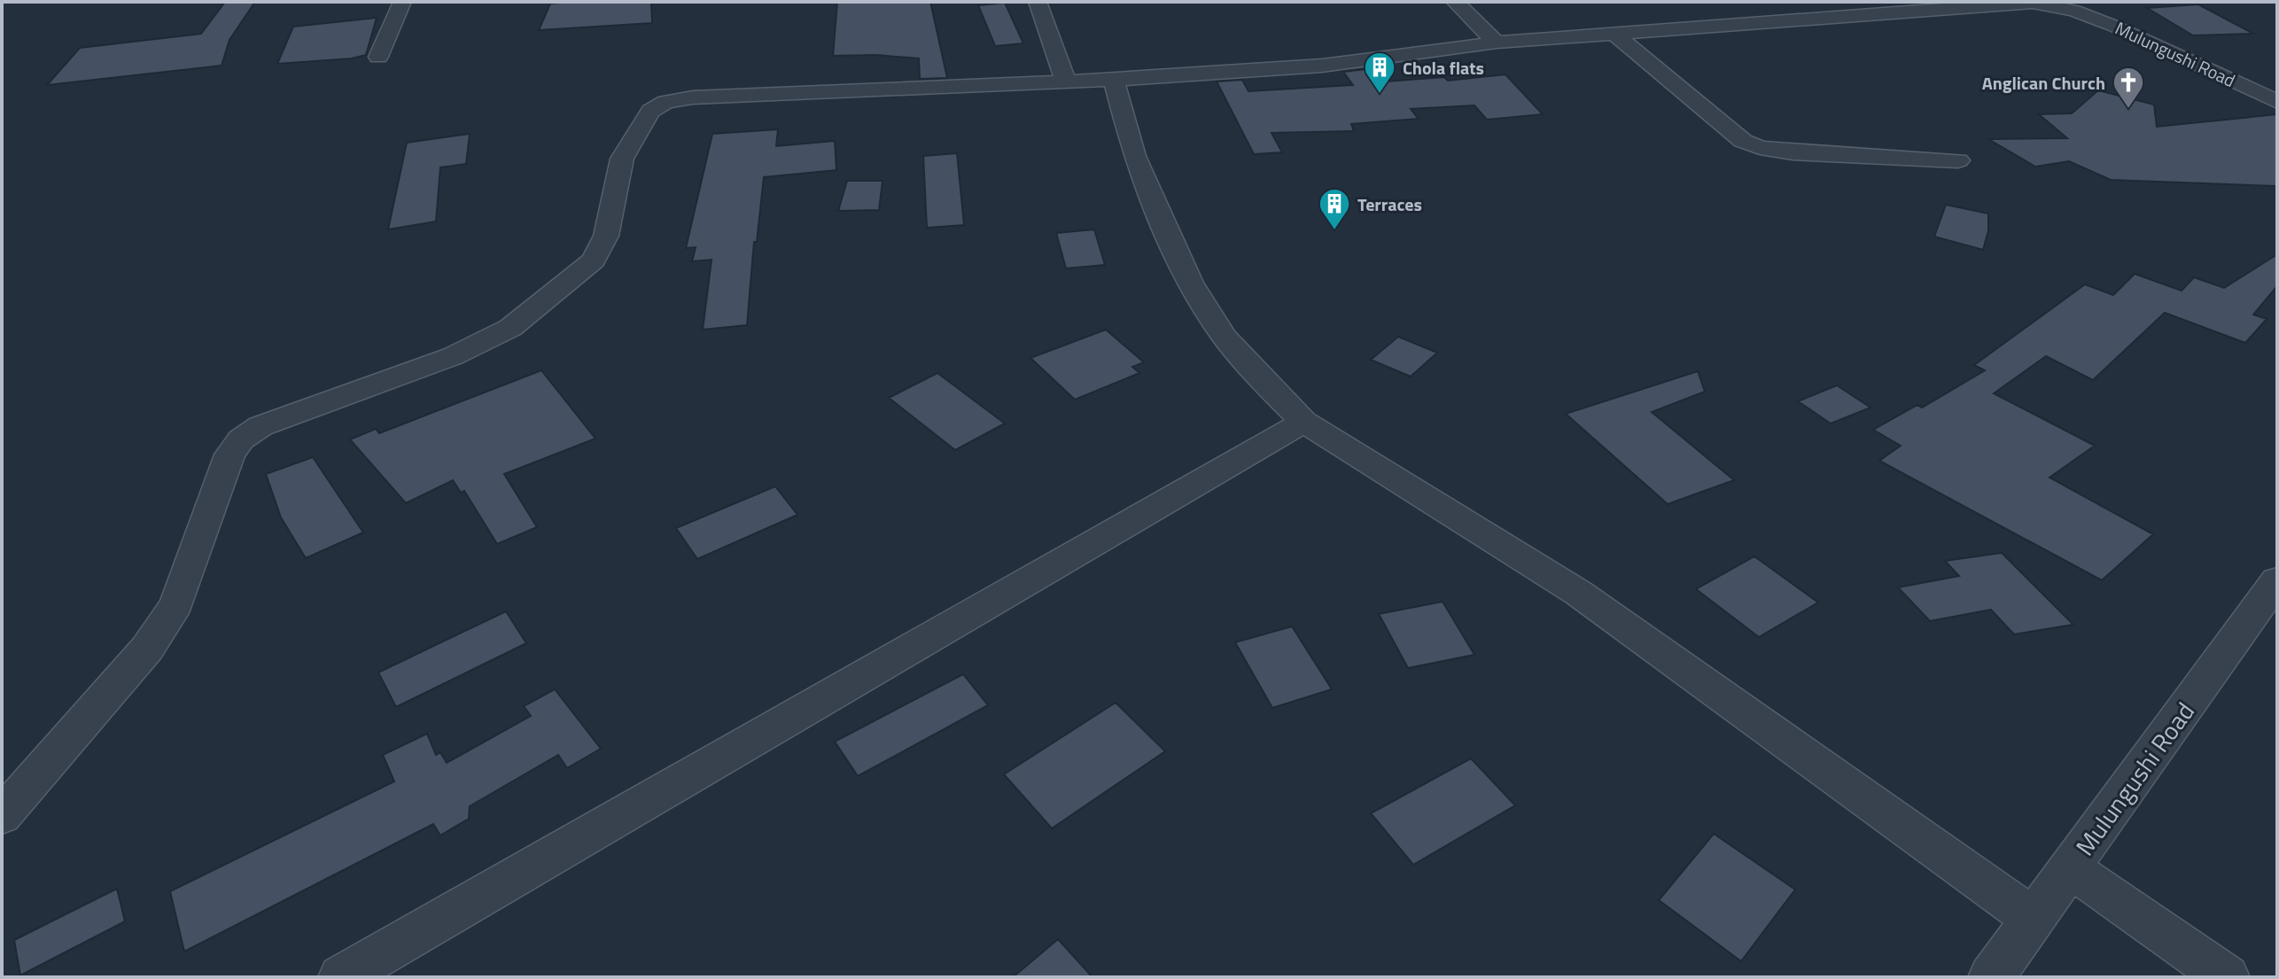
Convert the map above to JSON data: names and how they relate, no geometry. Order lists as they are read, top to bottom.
{
  "streets": {
    "street": ["Mulungushi Road"]
  },
  "places": {
    "building": ["Chola flats", "Terraces"],
    "church": ["Anglican Church"]
  }
}
